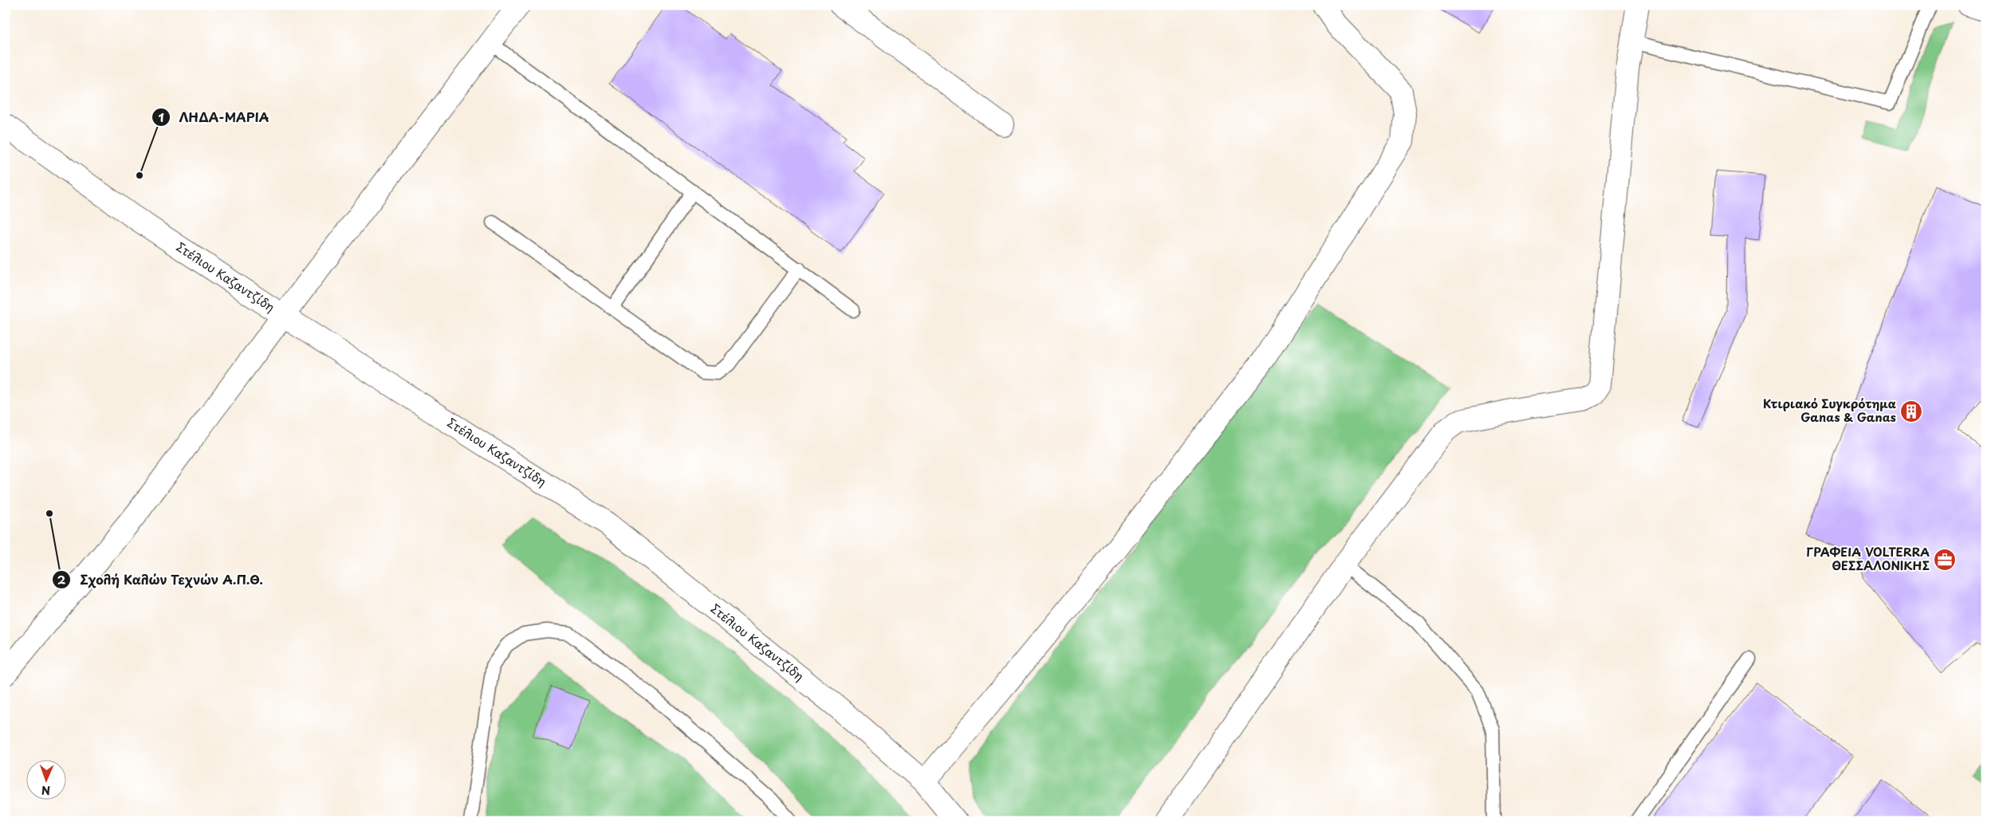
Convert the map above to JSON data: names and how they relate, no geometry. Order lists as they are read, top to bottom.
{
  "streets": {
    "street": ["Στέλιου Καζαντζίδη"]
  },
  "places": {
    "other": ["ΛΗΔΑ-ΜΑΡΙΑ", "Σχολή Καλών Τεχνών Α.Π.Θ."],
    "building": ["Κτιριακό Συγκρότημα Ganas & Ganas"],
    "office": ["ΓΡΑΦΕΙΑ VOLTERRA ΘΕΣΣΑΛΟΝΙΚΗΣ"]
  },
  "north": "bottom"
}
